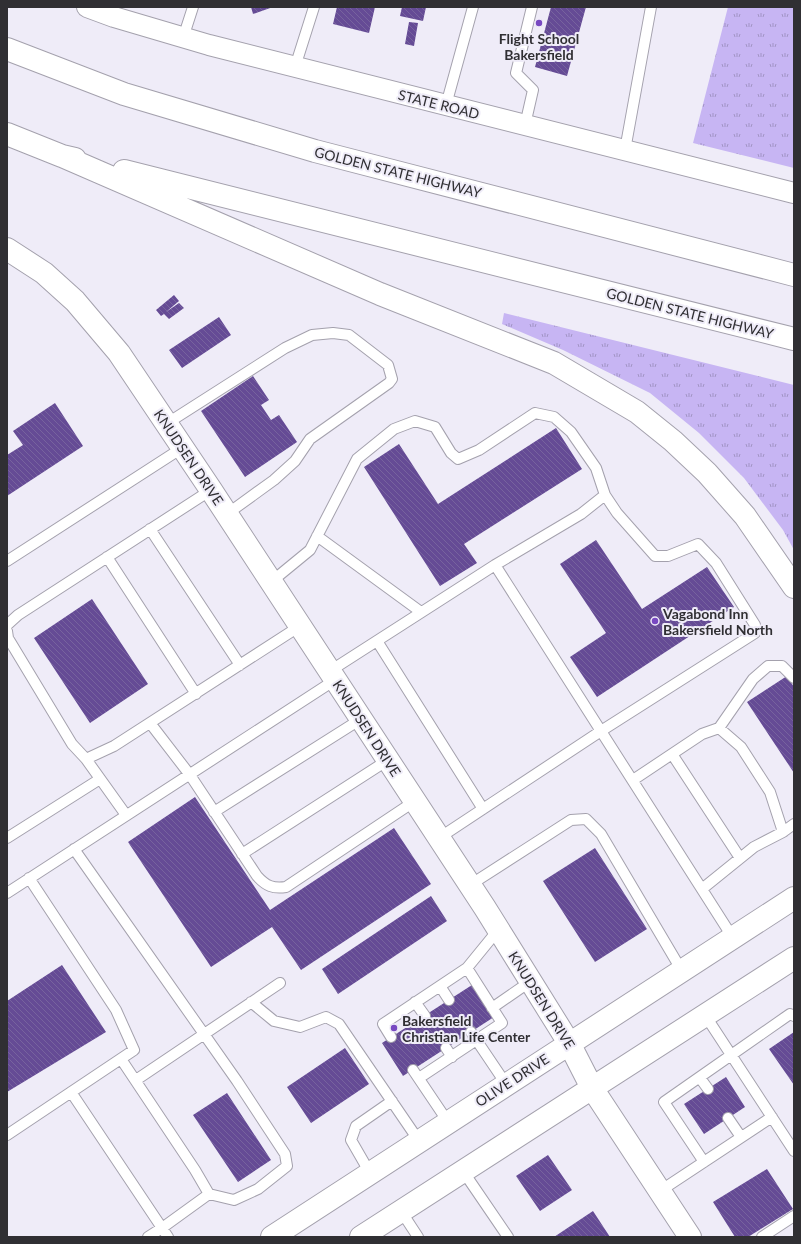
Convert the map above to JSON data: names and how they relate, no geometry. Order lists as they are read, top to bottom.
{
  "streets": {
    "main road": ["GOLDEN STATE HIGHWAY", "KNUDSEN DRIVE", "OLIVE DRIVE"],
    "street": ["STATE ROAD"]
  },
  "crossings": [
    ["KNUDSEN DRIVE", "OLIVE DRIVE"]
  ],
  "places": ["Flight School Bakersfield", "Vagabond Inn Bakersfield North", "Bakersfield Christian Life Center"]
}
